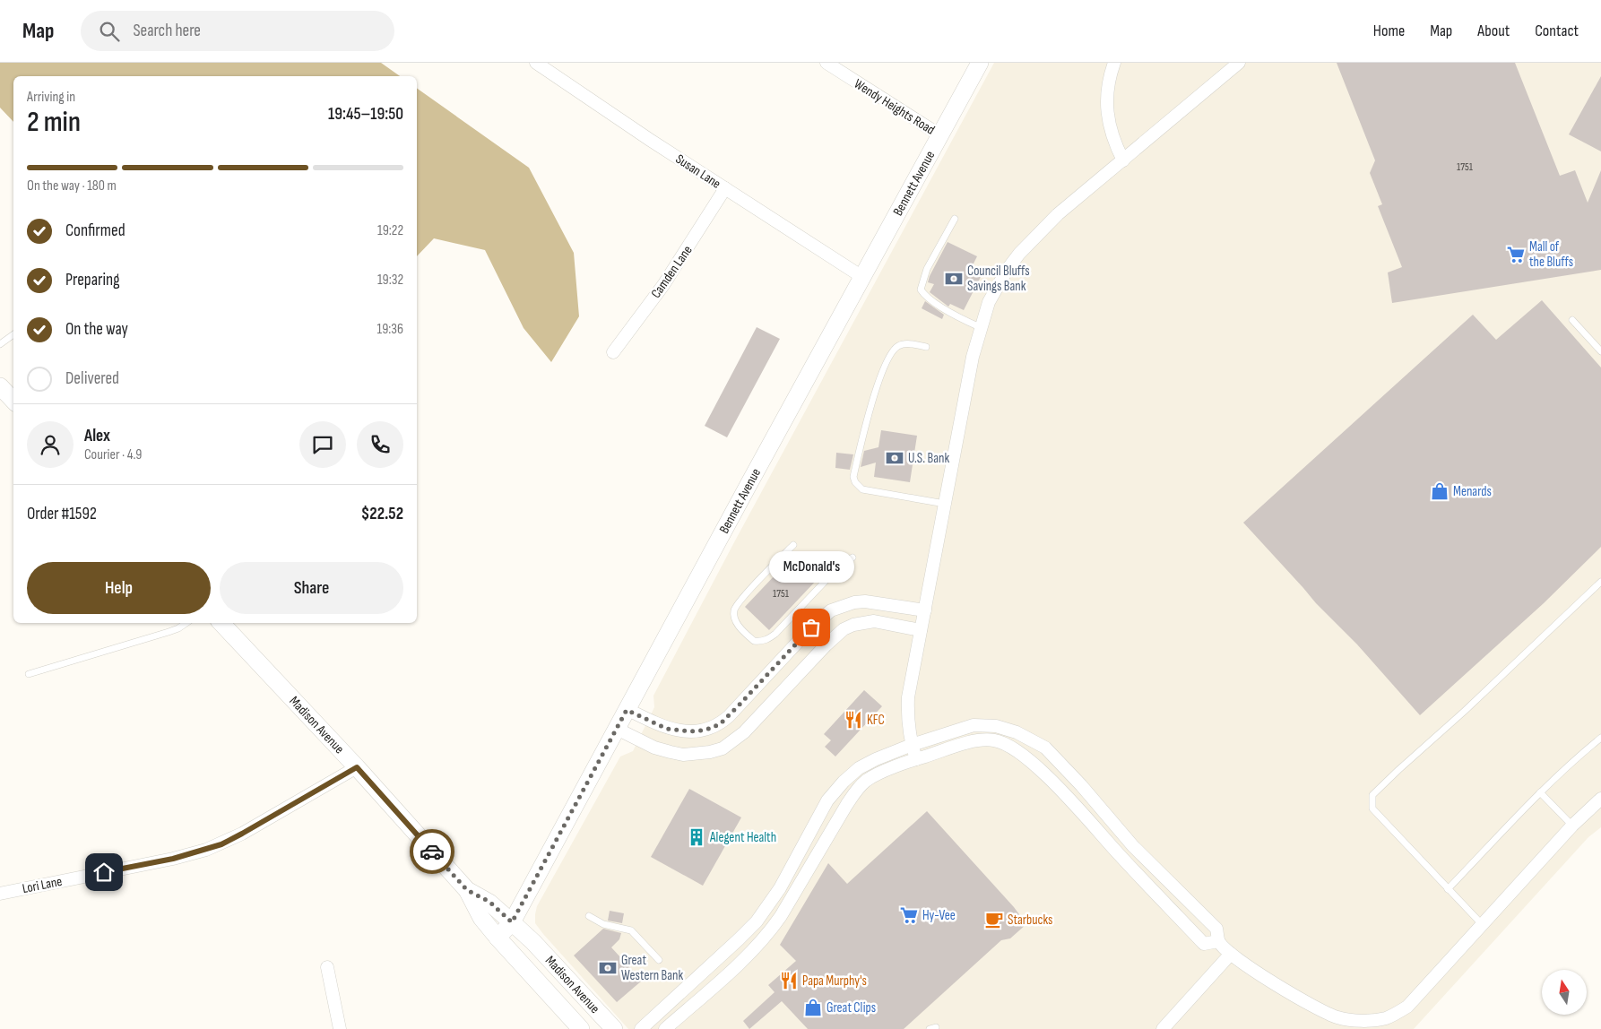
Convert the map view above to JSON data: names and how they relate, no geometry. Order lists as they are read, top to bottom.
{
  "streets": {
    "main road": ["Bennett Avenue", "Madison Avenue"],
    "street": [
      "Wendy Heights Road",
      "Susan Lane",
      "Camden Lane",
      "Lori Lane"
    ]
  },
  "crossings": [
    ["Wendy Heights Road", "Bennett Avenue"],
    ["Susan Lane", "Bennett Avenue"],
    ["Susan Lane", "Camden Lane"],
    ["Bennett Avenue", "Madison Avenue"],
    ["Madison Avenue", "Lori Lane"]
  ],
  "places": {
    "supermarket": ["Mall of the Bluffs", "Hy-Vee"],
    "bank": ["Council Bluffs Savings Bank", "U.S. Bank", "Great Western Bank"],
    "shop": ["Menards", "Great Clips"],
    "other": ["McDonald's"],
    "restaurant": ["KFC", "Papa Murphy's"],
    "building": ["Alegent Health"],
    "cafe": ["Starbucks"]
  },
  "house_numbers": ["1751", "1751"],
  "north": "top",
  "page": {
    "header": "Map",
    "search": "Search here",
    "nav": [
      "Home",
      "Map",
      "About",
      "Contact"
    ],
    "heading": ["2 min", "Arriving in", "19:45–19:50"],
    "panel": [
      "Alex",
      "Courier · 4.9",
      "Order #1592",
      "$22.52"
    ],
    "bar": "On the way · 180 m",
    "list": [
      ["Confirmed", "19:22"],
      ["Preparing", "19:32"],
      ["On the way", "19:36"],
      "Delivered"
    ],
    "bubble": "McDonald's",
    "buttons": ["Help", "Share"]
  }
}
